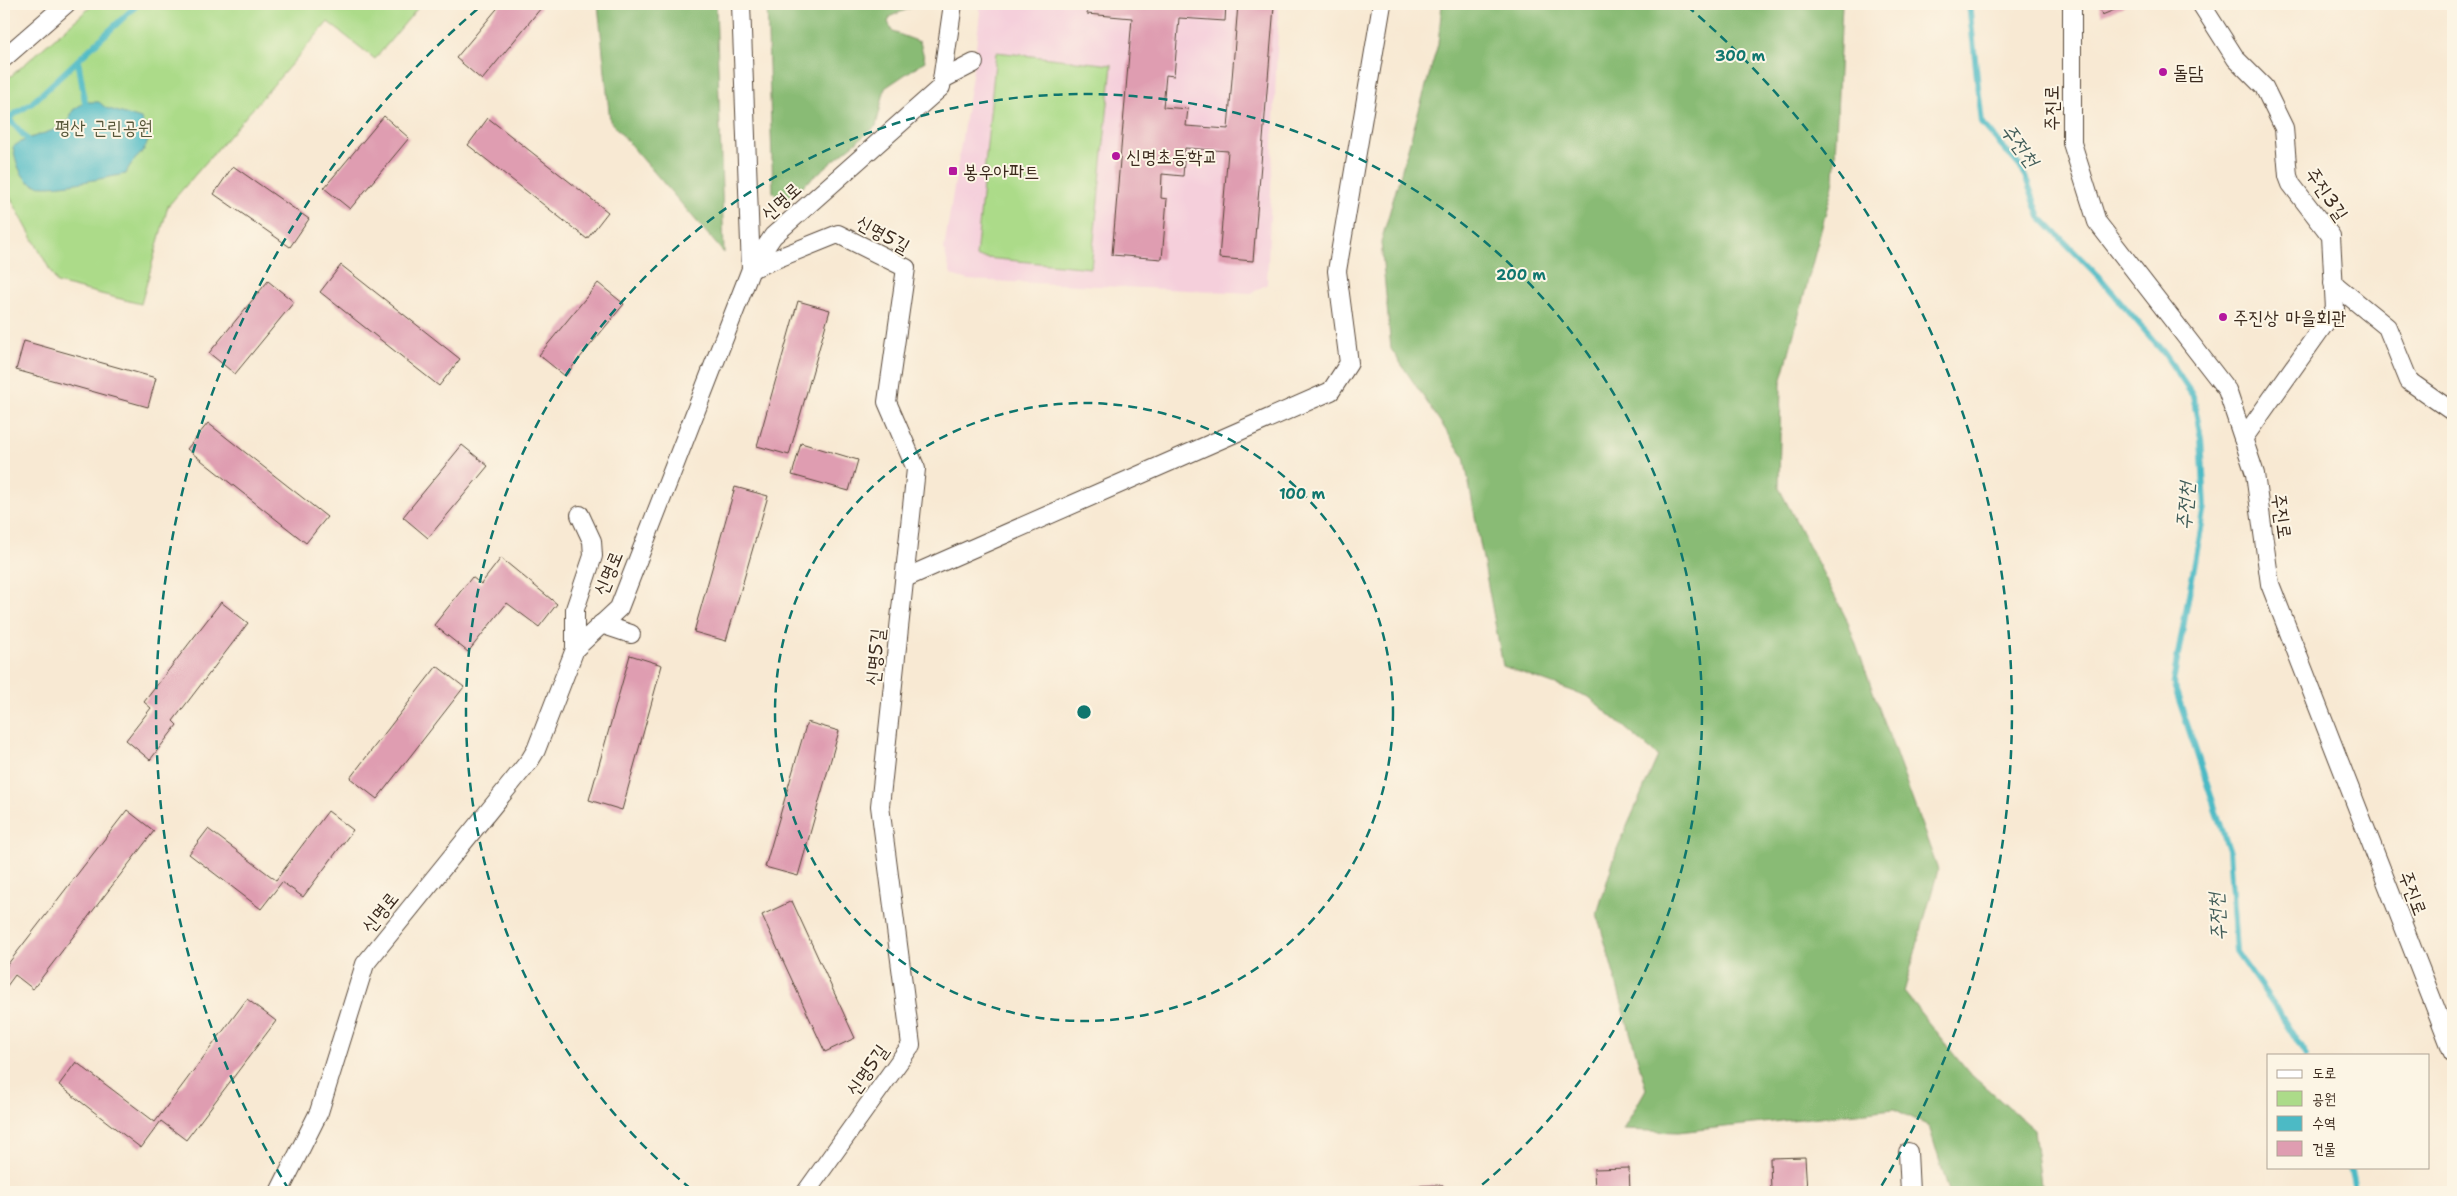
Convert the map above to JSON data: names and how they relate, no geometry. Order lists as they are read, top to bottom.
{
  "streets": {
    "street": [
      "주진로",
      "주진3길",
      "신명로",
      "신명5길"
    ]
  },
  "crossings": [
    ["주진로", "주진3길"],
    ["신명로", "신명5길"]
  ],
  "water": ["주전천"],
  "parks": ["평산 근린공원"],
  "places": {
    "other": ["돌담", "신명초등학교", "주진상 마을회관"],
    "transit": ["봉우아파트"]
  },
  "legend": [
    "도로",
    "공원",
    "수역",
    "건물"
  ],
  "rings": ["300 m", "200 m", "100 m"]
}
